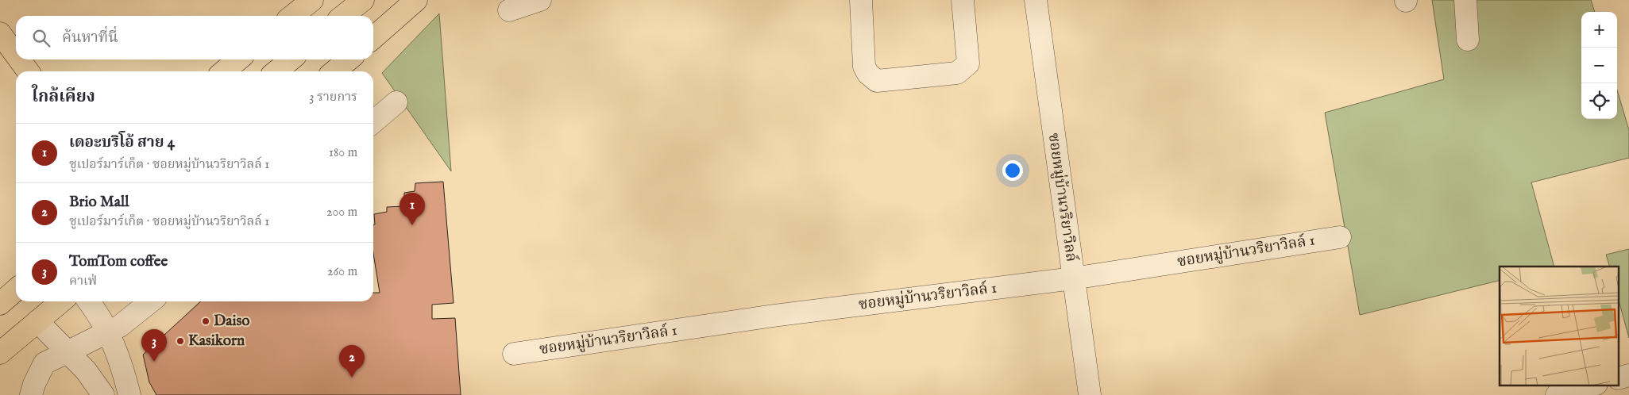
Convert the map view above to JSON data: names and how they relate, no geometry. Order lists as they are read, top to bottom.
{
  "streets": {
    "street": ["ซอยหมู่บ้านวริยาวิลล์", "ซอยหมู่บ้านวริยาวิลล์ 1"]
  },
  "crossings": [
    ["ซอยหมู่บ้านวริยาวิลล์", "ซอยหมู่บ้านวริยาวิลล์ 1"]
  ],
  "places": ["Daiso", "Kasikorn"],
  "page": {
    "map_buttons": ["+", "−"],
    "search": "ค้นหาที่นี่",
    "heading": ["ใกล้เคียง", "3 รายการ"],
    "list": [
      {
        "mark": "1",
        "name": "เดอะบริโอ้ สาย 4",
        "note": "ซูเปอร์มาร์เก็ต · ซอยหมู่บ้านวริยาวิลล์ 1",
        "value": "180 m"
      },
      {
        "mark": "2",
        "name": "Brio Mall",
        "note": "ซูเปอร์มาร์เก็ต · ซอยหมู่บ้านวริยาวิลล์ 1",
        "value": "200 m"
      },
      {
        "mark": "3",
        "name": "TomTom coffee",
        "note": "คาเฟ่",
        "value": "260 m"
      }
    ],
    "pins": ["1", "3", "2"]
  }
}
